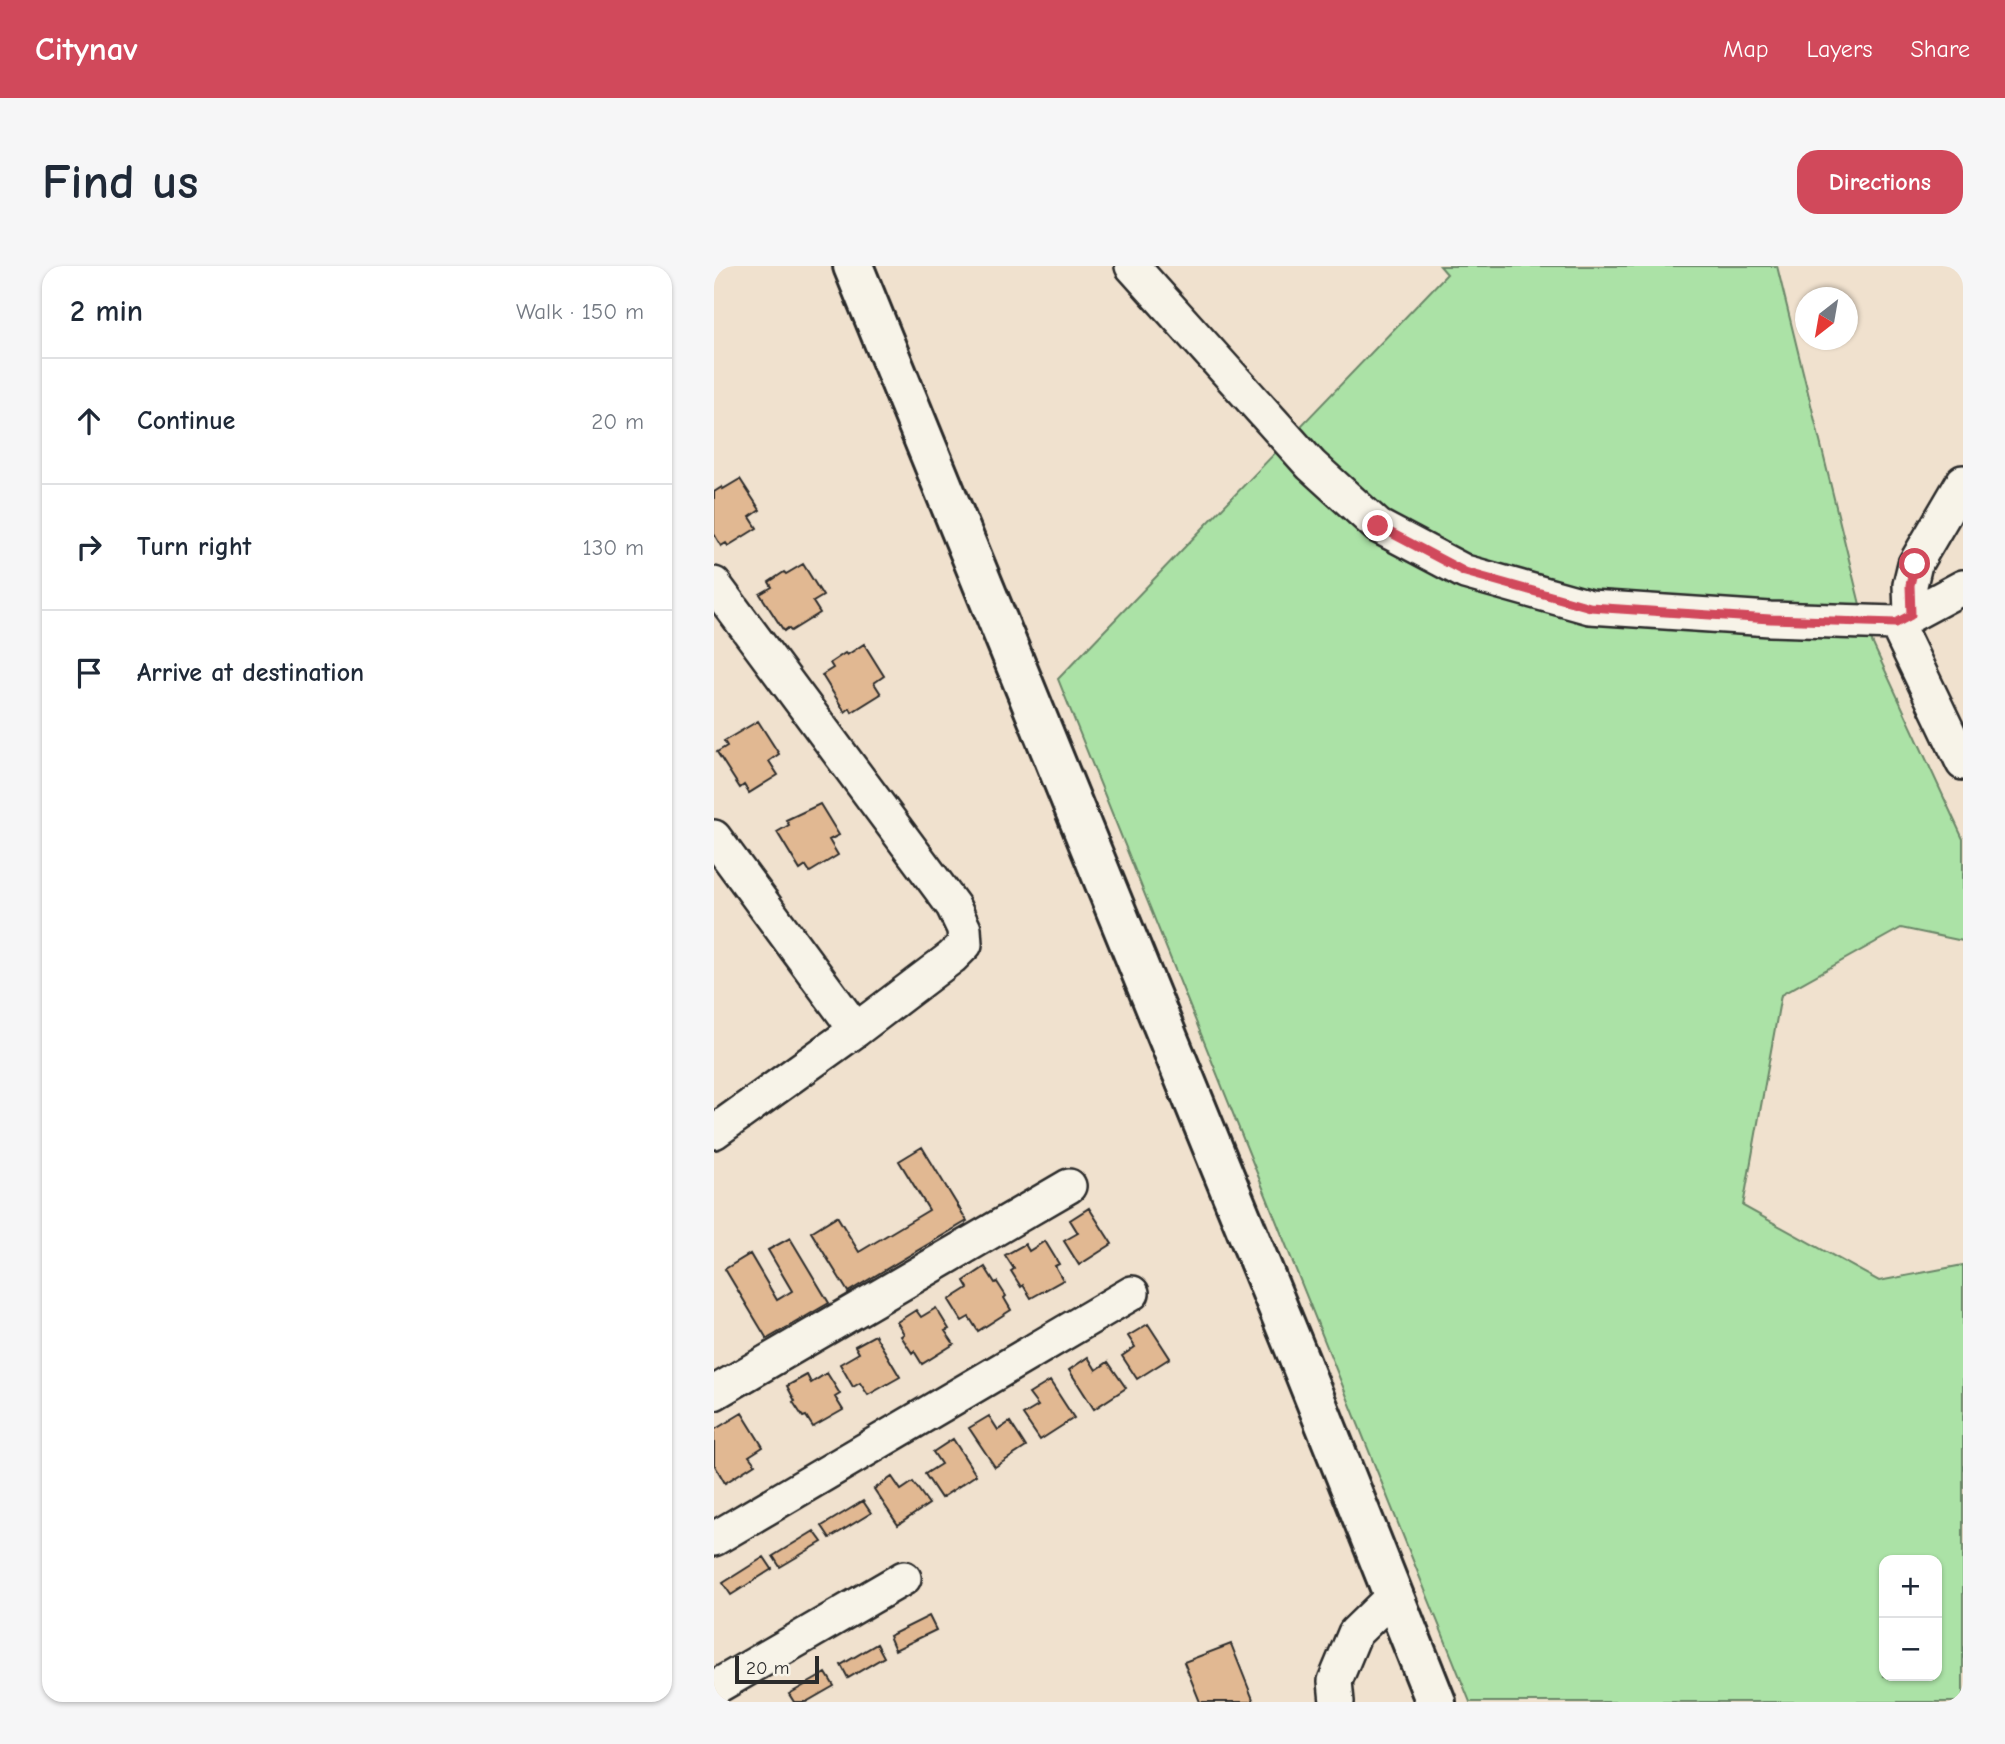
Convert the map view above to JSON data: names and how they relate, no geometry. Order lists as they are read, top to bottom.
{
  "scale_bar": "20 m",
  "north": "bottom left",
  "page": {
    "header": "Citynav",
    "nav": ["Map", "Layers", "Share"],
    "buttons": "Directions",
    "title": "Find us",
    "heading": ["2 min", "Walk · 150 m"],
    "list": [
      ["Continue", "20 m"],
      ["Turn right", "130 m"],
      "Arrive at destination"
    ],
    "map_buttons": ["+", "−"],
    "scale": "20 m"
  }
}
